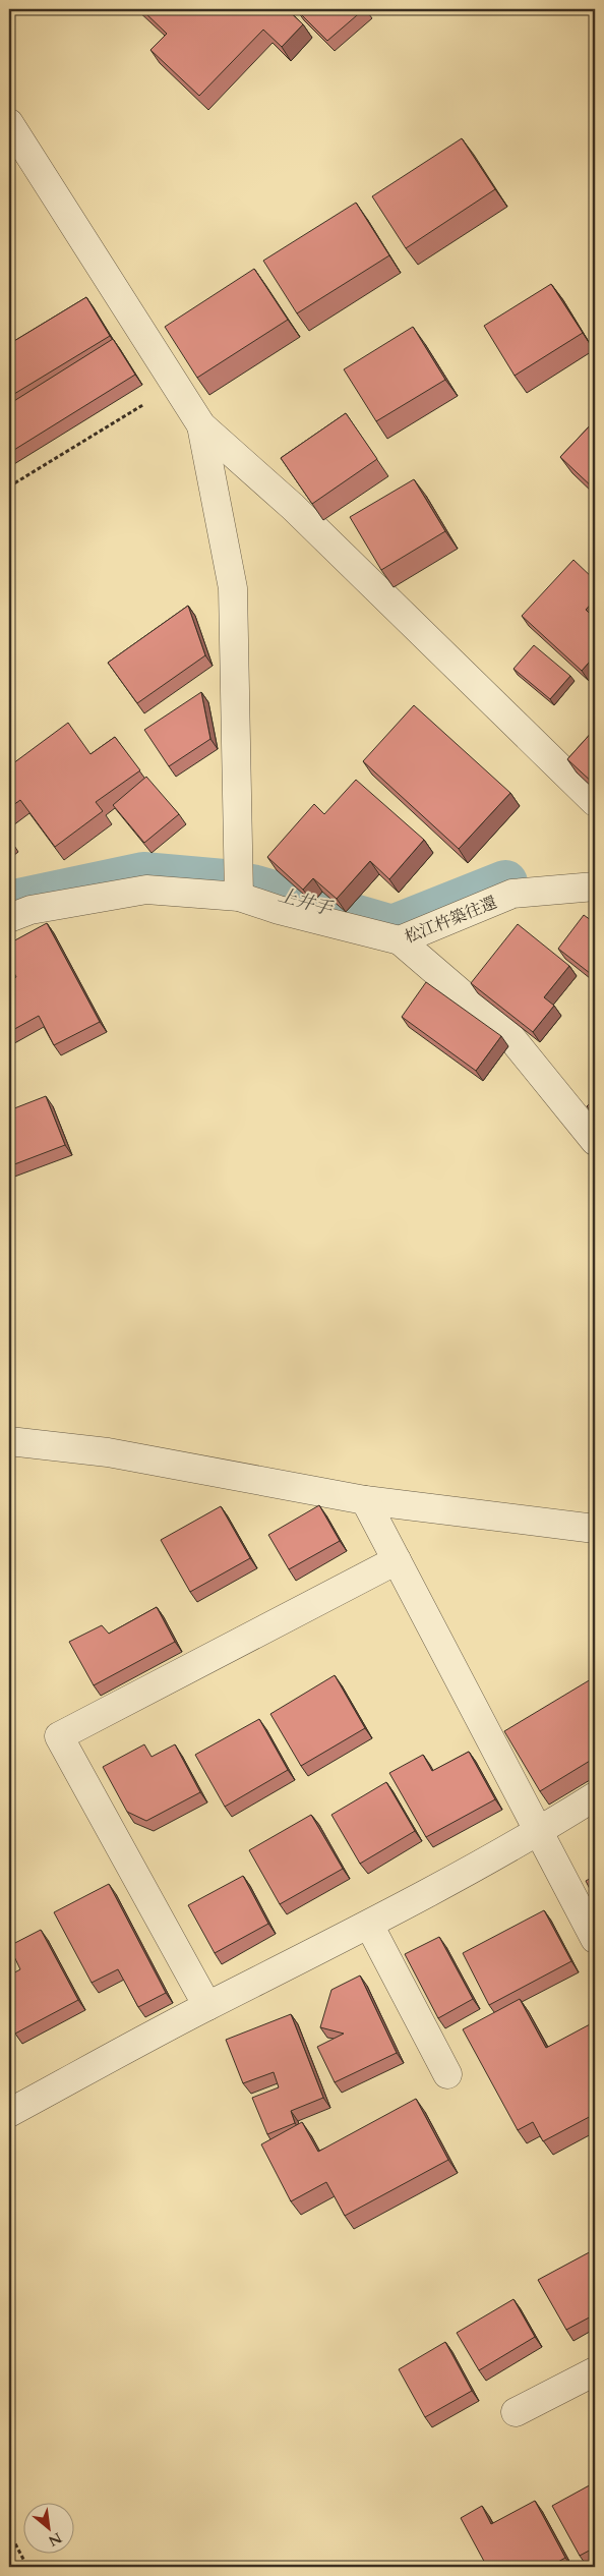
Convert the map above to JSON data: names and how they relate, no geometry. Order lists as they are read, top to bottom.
{
  "streets": {
    "street": ["松江杵築往還"]
  },
  "water": ["上井手"],
  "north": "bottom right"
}
